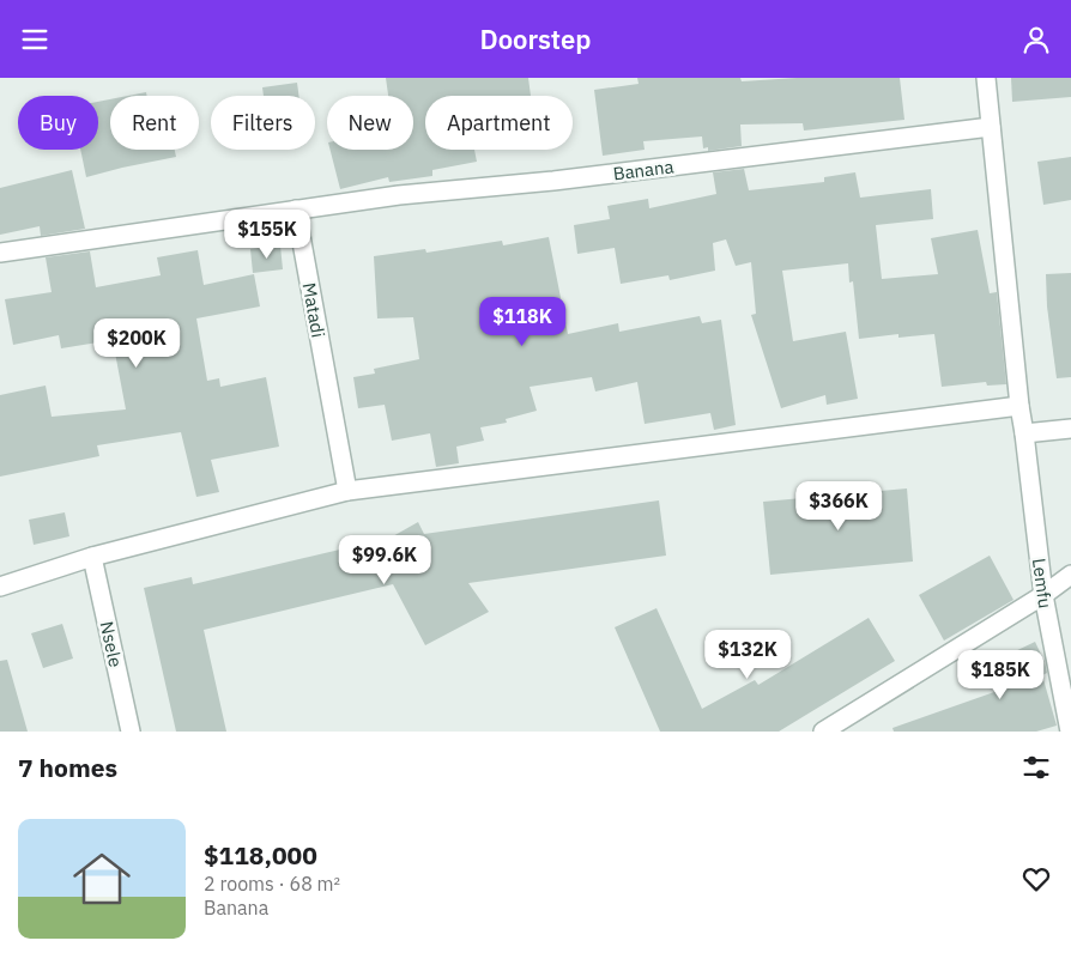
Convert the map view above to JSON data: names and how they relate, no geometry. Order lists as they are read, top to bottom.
{
  "streets": {
    "street": [
      "Banana",
      "Matadi",
      "Lemfu",
      "Nsele"
    ]
  },
  "crossings": [
    ["Banana", "Matadi"]
  ],
  "page": {
    "header": "Doorstep",
    "chip": [
      "Buy",
      "Rent",
      "Filters",
      "New",
      "Apartment"
    ],
    "price": [
      "$155K",
      "$118K",
      "$200K",
      "$366K",
      "$99.6K",
      "$132K",
      "$185K"
    ],
    "heading": "7 homes",
    "list": [
      {
        "name": "$118,000",
        "note": "2 rooms · 68 m² · Banana"
      }
    ]
  }
}
